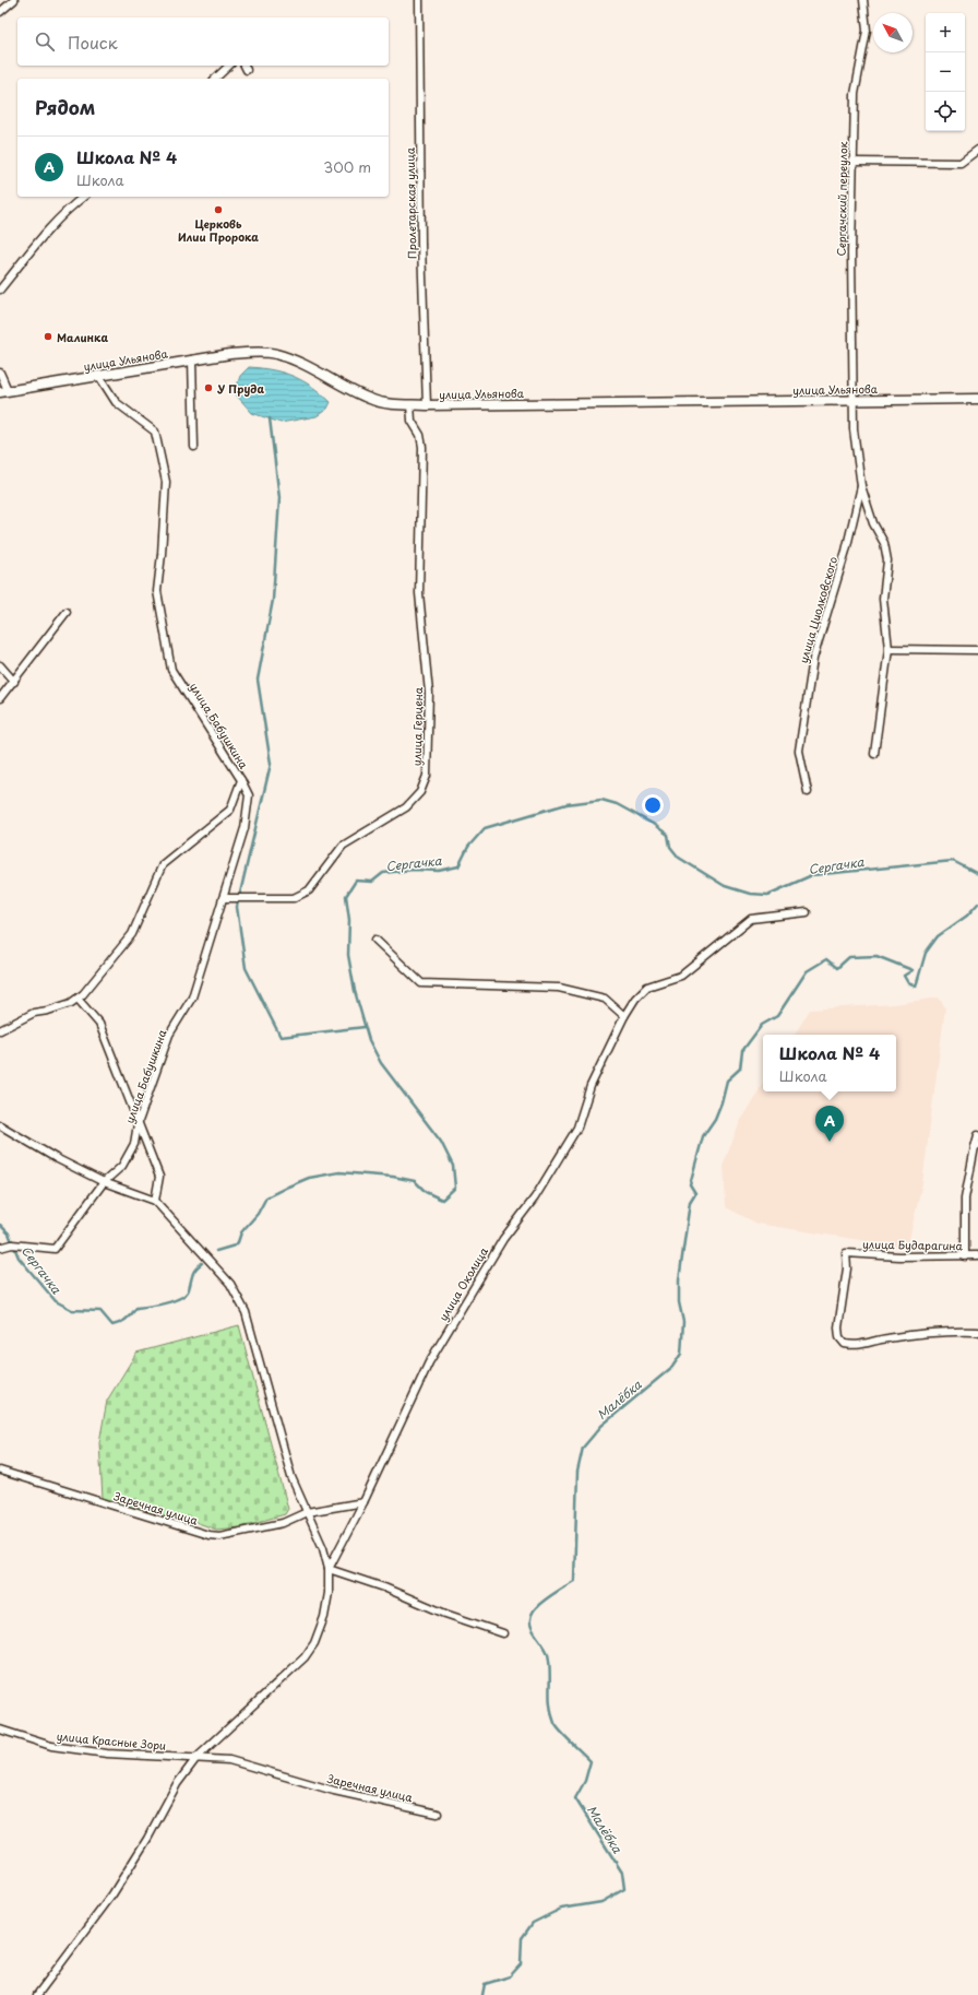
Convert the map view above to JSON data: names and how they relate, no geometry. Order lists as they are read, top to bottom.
{
  "streets": {
    "main road": ["улица Ульянова"],
    "street": [
      "Сергачский переулок",
      "Пролетарская улица",
      "улица Циолковского",
      "улица Бабушкина",
      "улица Герцена",
      "улица Бударагина",
      "улица Околица",
      "Заречная улица",
      "улица Красные Зори"
    ]
  },
  "crossings": [
    ["Сергачский переулок", "улица Ульянова"],
    ["Сергачский переулок", "улица Циолковского"],
    ["Пролетарская улица", "улица Ульянова"],
    ["улица Ульянова", "улица Циолковского"],
    ["улица Ульянова", "улица Бабушкина"],
    ["улица Ульянова", "улица Герцена"],
    ["улица Бабушкина", "улица Герцена"],
    ["улица Околица", "Заречная улица"],
    ["Заречная улица", "улица Красные Зори"]
  ],
  "water": ["Сергачка", "Малёбка"],
  "places": ["Церковь Илии Пророка", "Малинка", "У Пруда"],
  "north": "top left",
  "page": {
    "map_buttons": ["+", "−"],
    "search": "Поиск",
    "heading": "Рядом",
    "list": [
      {
        "mark": "A",
        "name": "Школа № 4",
        "note": "Школа",
        "value": "300 m"
      }
    ],
    "popup": ["Школа № 4", "Школа"],
    "pins": "A"
  }
}
